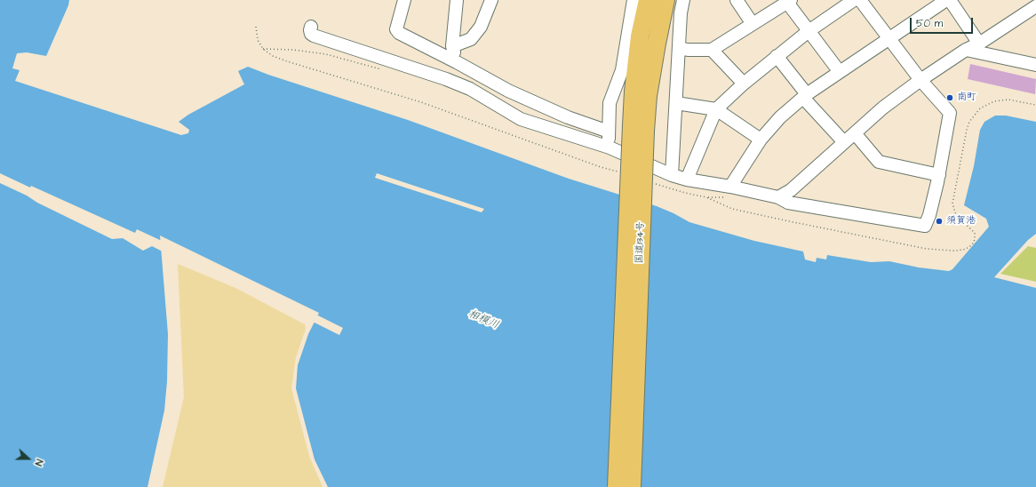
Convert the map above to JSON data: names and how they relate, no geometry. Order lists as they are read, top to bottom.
{
  "streets": {
    "highway": ["国道134号"]
  },
  "water": ["相模川"],
  "places": ["南町", "須賀港"],
  "scale_bar": "50 m",
  "north": "right"
}
